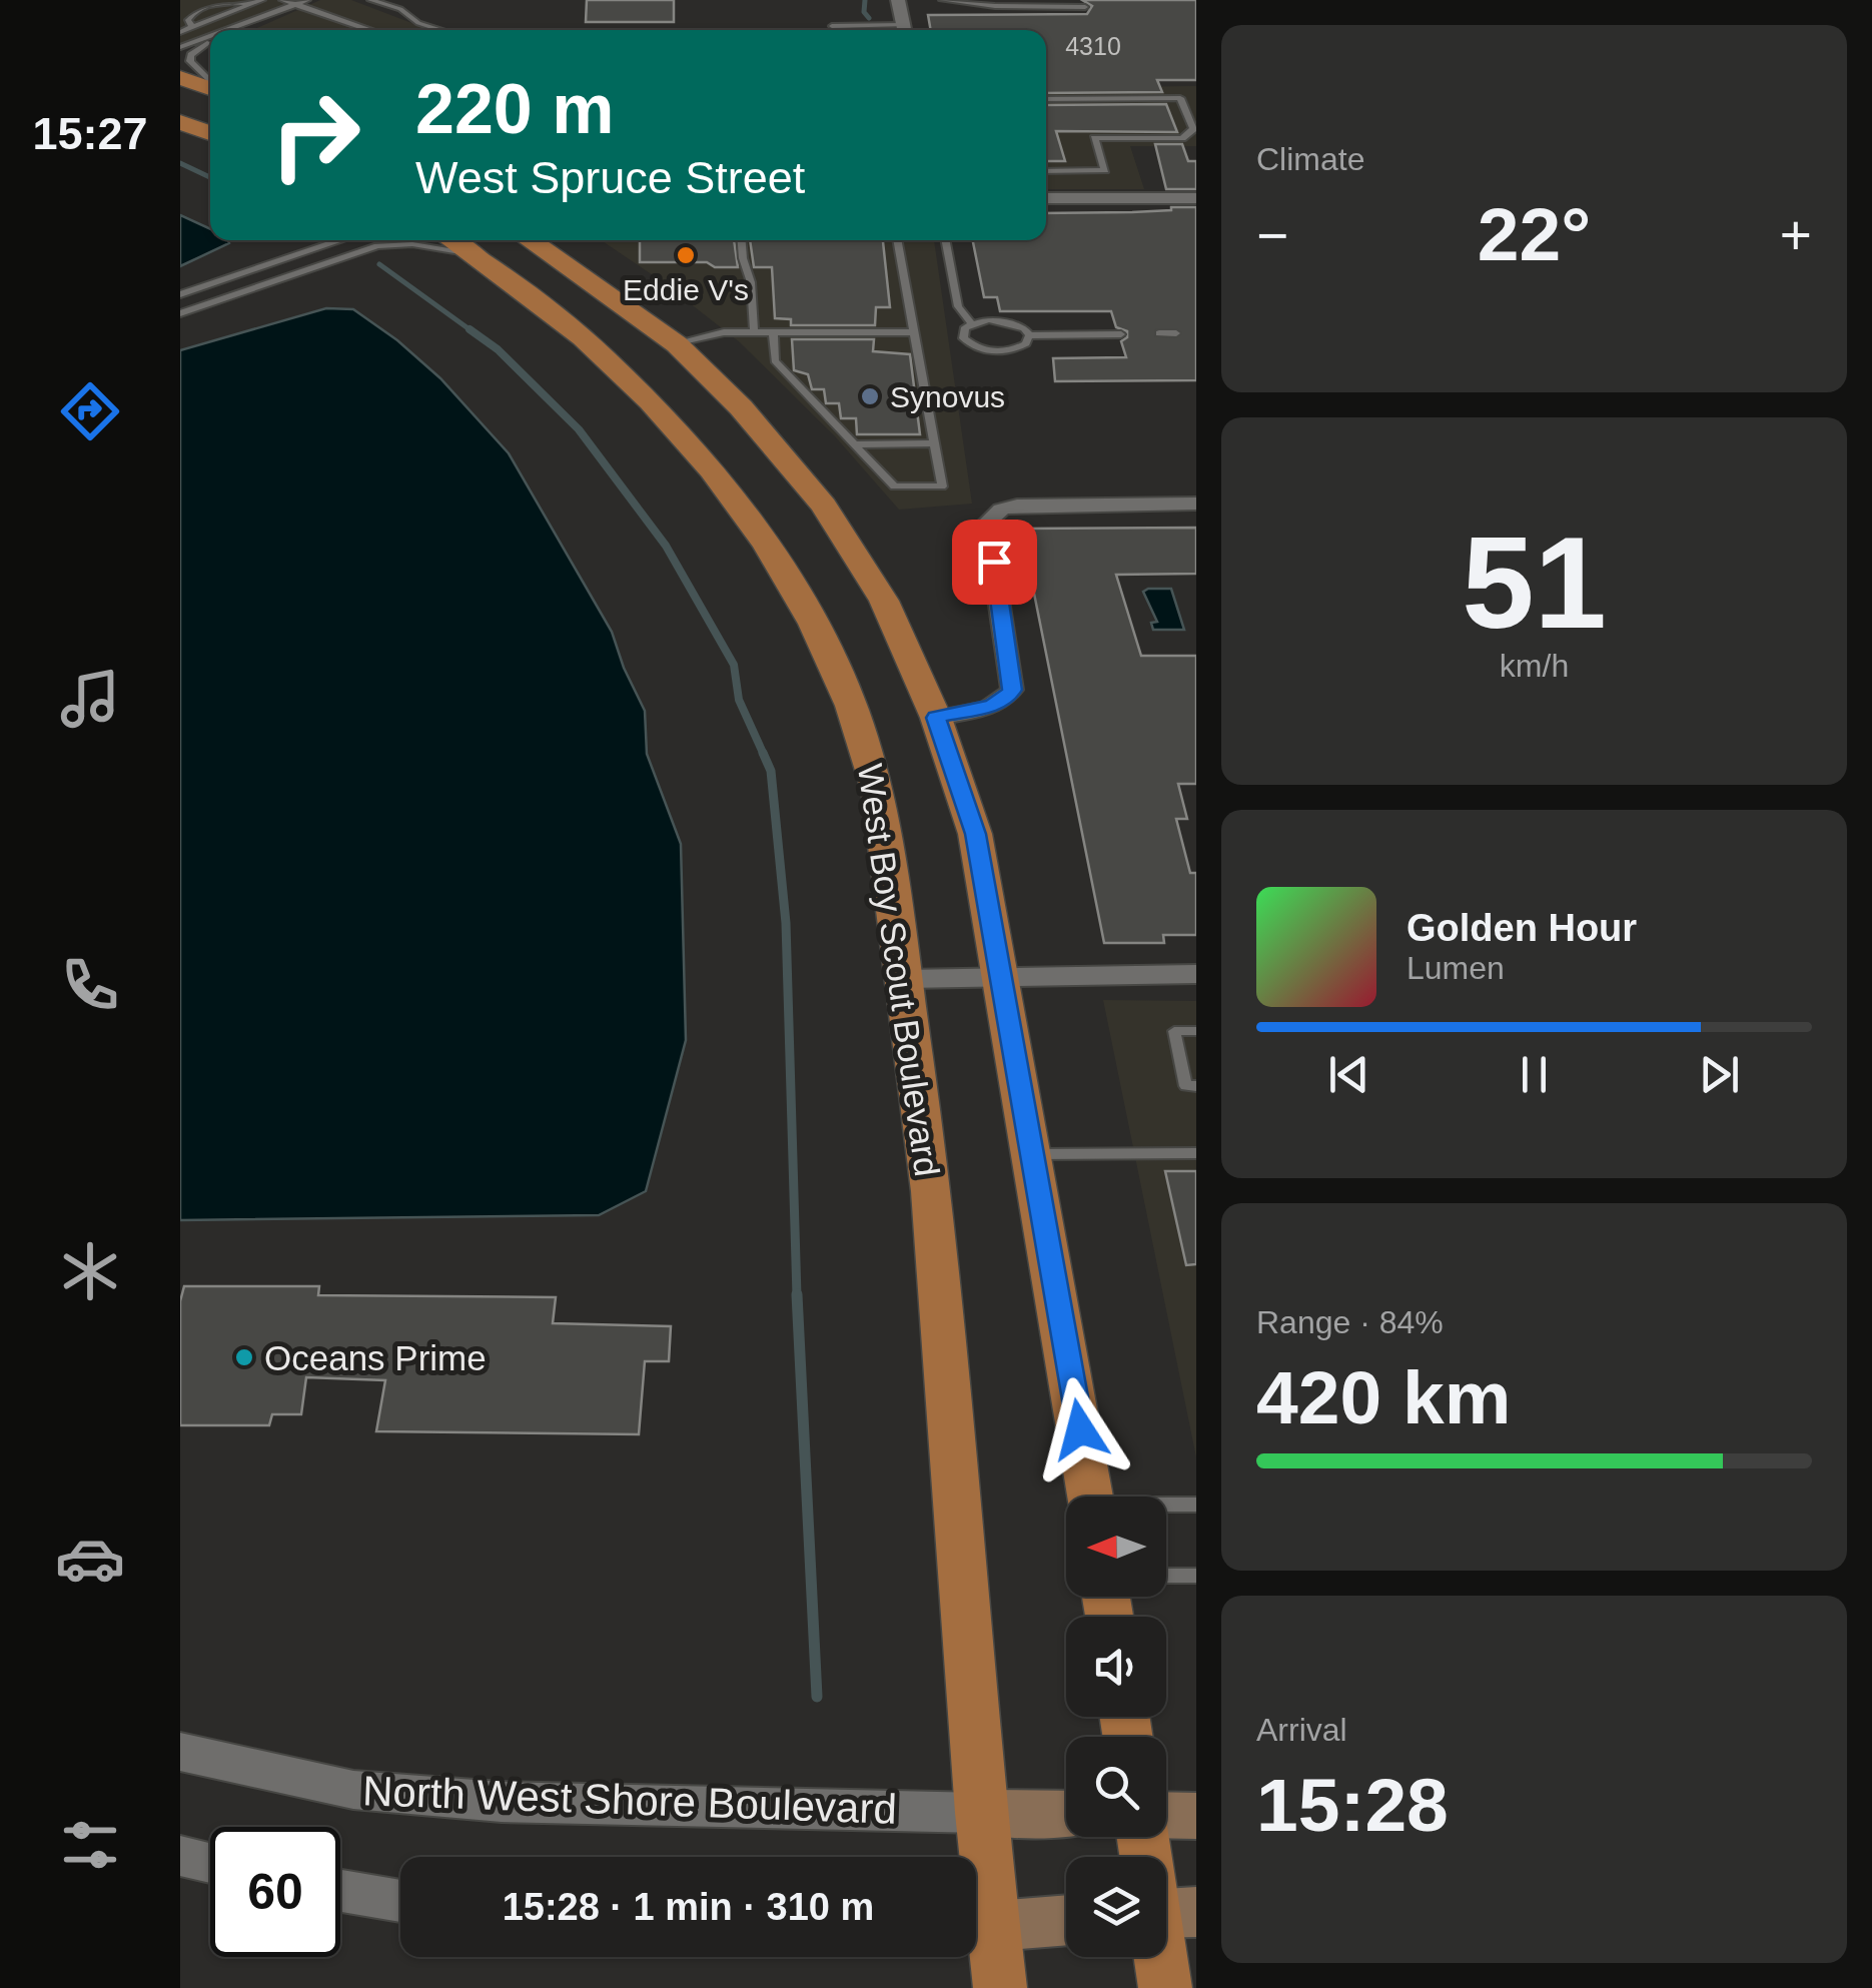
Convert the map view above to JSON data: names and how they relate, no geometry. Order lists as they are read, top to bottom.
{
  "streets": {
    "main road": ["West Boy Scout Boulevard", "North West Shore Boulevard"]
  },
  "crossings": [
    ["West Boy Scout Boulevard", "North West Shore Boulevard"]
  ],
  "places": ["Eddie V's", "Synovus", "Oceans Prime"],
  "house_numbers": ["4310"],
  "north": "left",
  "page": {
    "tabs": "15:27",
    "tile": [
      "Climate",
      ["51", "km/h"],
      ["Range · 84%", "420 km"],
      ["Arrival", "15:28"]
    ],
    "turn": ["220 m", "West Spruce Street"],
    "heat": ["−", "22°", "+"],
    "song": ["Golden Hour", "Lumen"],
    "limit": "60",
    "trip": "15:28 · 1 min · 310 m"
  }
}
